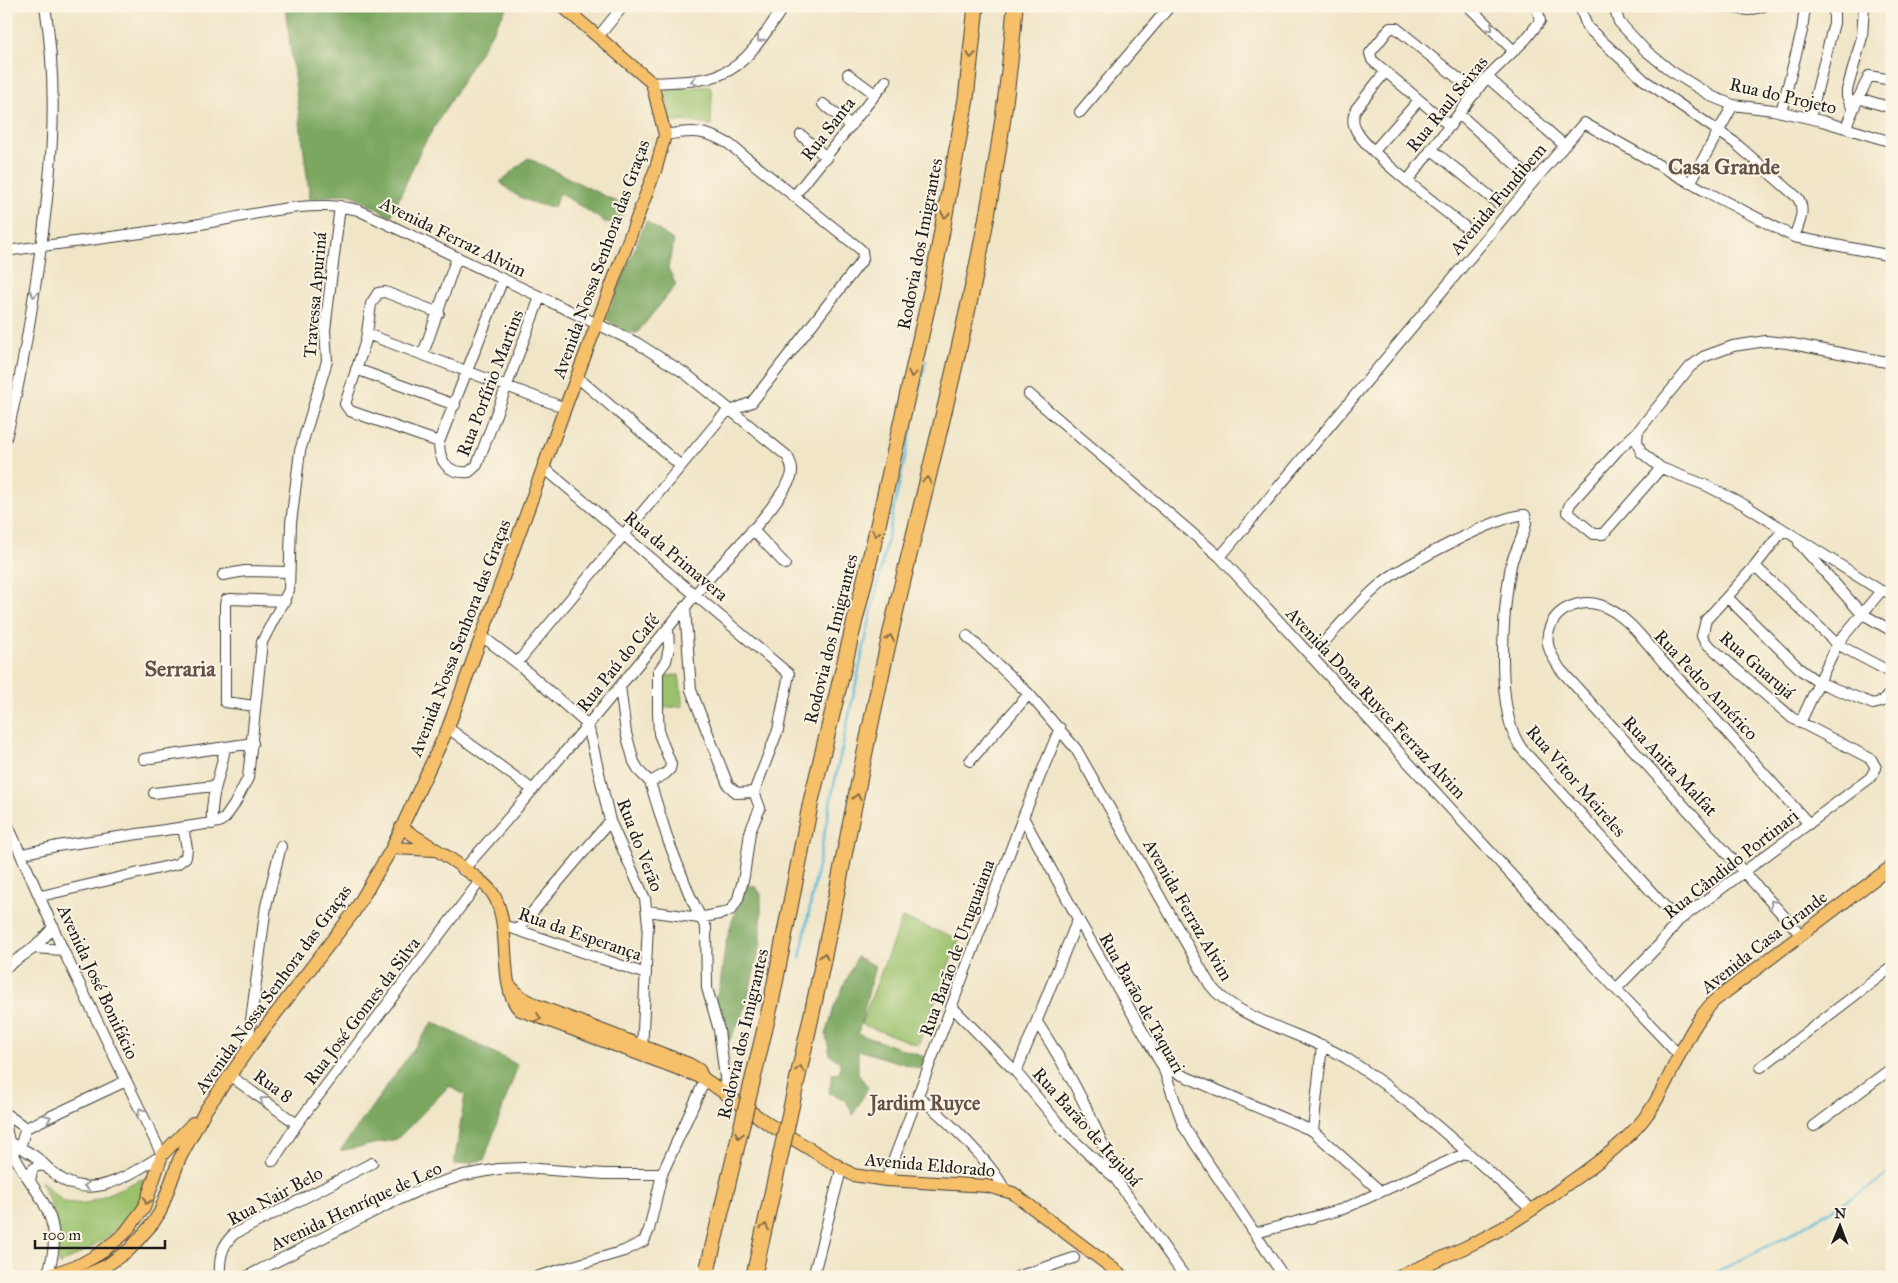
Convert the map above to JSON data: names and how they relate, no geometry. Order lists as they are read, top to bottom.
{
  "streets": {
    "highway": ["Rodovia dos Imigrantes"],
    "main road": ["Avenida Nossa Senhora das Graças", "Avenida Casa Grande", "Avenida Eldorado"],
    "street": [
      "Rua do Projeto",
      "Rua Raul Seixas",
      "Rua Santa",
      "Avenida Fundibem",
      "Avenida Ferraz Alvim",
      "Travessa Apuriná",
      "Rua Porfírio Martins",
      "Rua da Primavera",
      "Rua Paú do Café",
      "Rua Guarujá",
      "Rua Pedro Américo",
      "Avenida Dona Ruyce Ferraz Alvim",
      "Rua Anita Malfat",
      "Rua Vitor Meireles",
      "Rua do Verão",
      "Rua Cândido Portinari",
      "Rua da Esperança",
      "Rua Barão de Uruguaiana",
      "Avenida José Bonifácio",
      "Rua Barão de Taquari",
      "Rua José Gomes da Silva",
      "Rua 8",
      "Rua Barão de Itajubá",
      "Rua Nair Belo",
      "Avenida Henríque de Leo"
    ]
  },
  "crossings": [
    ["Avenida Fundibem", "Avenida Dona Ruyce Ferraz Alvim"],
    ["Avenida Ferraz Alvim", "Avenida Nossa Senhora das Graças"],
    ["Avenida Ferraz Alvim", "Travessa Apuriná"],
    ["Avenida Ferraz Alvim", "Rua Porfírio Martins"],
    ["Avenida Ferraz Alvim", "Rua Paú do Café"],
    ["Avenida Ferraz Alvim", "Avenida Casa Grande"],
    ["Avenida Ferraz Alvim", "Rua Barão de Uruguaiana"],
    ["Avenida Nossa Senhora das Graças", "Rua da Primavera"],
    ["Avenida Nossa Senhora das Graças", "Avenida José Bonifácio"],
    ["Avenida Nossa Senhora das Graças", "Rua 8"],
    ["Avenida Nossa Senhora das Graças", "Avenida Eldorado"],
    ["Rua da Primavera", "Rua Paú do Café"],
    ["Rua Paú do Café", "Rua do Verão"],
    ["Rua Paú do Café", "Avenida Eldorado"],
    ["Rua Guarujá", "Rua Cândido Portinari"],
    ["Rua Pedro Américo", "Rua Anita Malfat"],
    ["Rua Pedro Américo", "Rua Cândido Portinari"],
    ["Avenida Dona Ruyce Ferraz Alvim", "Rua Vitor Meireles"],
    ["Avenida Dona Ruyce Ferraz Alvim", "Rua Cândido Portinari"],
    ["Avenida Dona Ruyce Ferraz Alvim", "Avenida Casa Grande"],
    ["Rua Anita Malfat", "Rua Cândido Portinari"],
    ["Rua Anita Malfat", "Avenida Casa Grande"],
    ["Rua Vitor Meireles", "Rua Cândido Portinari"],
    ["Rua do Verão", "Rua da Esperança"],
    ["Rua do Verão", "Avenida Eldorado"],
    ["Rua da Esperança", "Avenida Eldorado"],
    ["Rua Barão de Uruguaiana", "Rua Barão de Taquari"],
    ["Rua Barão de Uruguaiana", "Rua Barão de Itajubá"],
    ["Rua Barão de Uruguaiana", "Avenida Eldorado"],
    ["Rua José Gomes da Silva", "Rua 8"],
    ["Rua José Gomes da Silva", "Avenida Eldorado"]
  ],
  "one_way": ["Rua 8"],
  "districts": ["Casa Grande", "Serraria", "Jardim Ruyce"],
  "scale_bar": "100 m",
  "north": "top"
}
